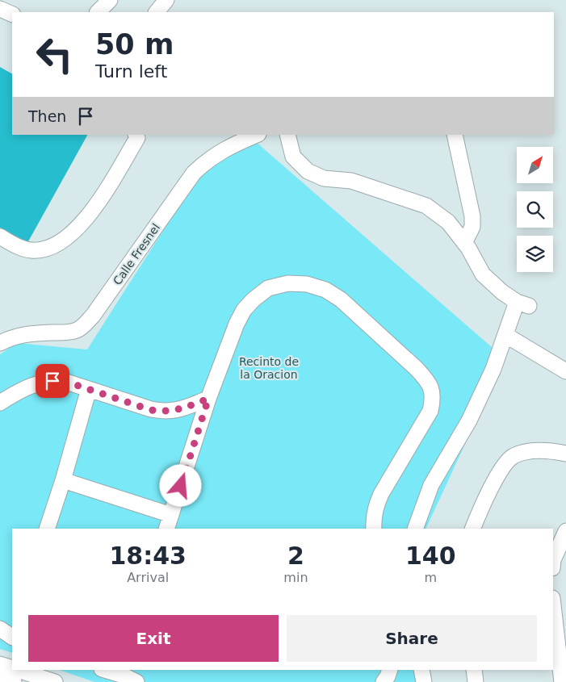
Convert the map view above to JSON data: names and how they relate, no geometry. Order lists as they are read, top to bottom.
{
  "streets": {
    "street": ["Calle Fresnel"]
  },
  "parks": ["Recinto de la Oracion"],
  "north": "top right",
  "page": {
    "turn": ["50 m", "Turn left"],
    "then": "Then",
    "eta": [
      "18:43",
      "Arrival",
      "2",
      "min",
      "140",
      "m"
    ],
    "buttons": ["Exit", "Share"]
  }
}
